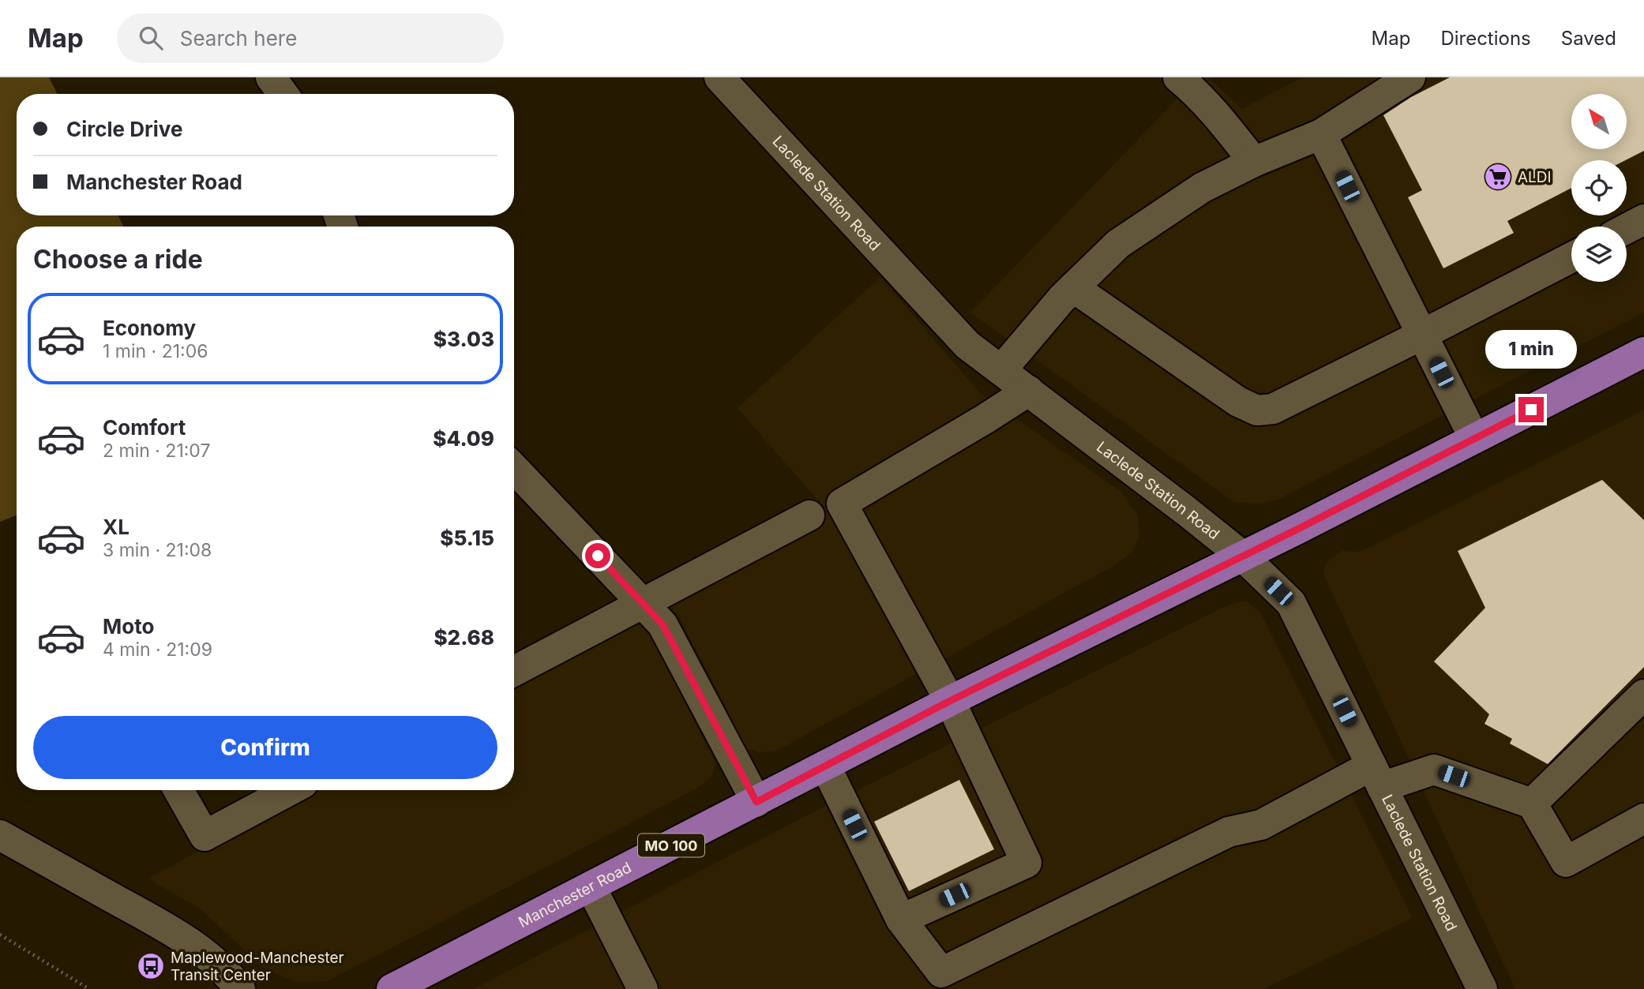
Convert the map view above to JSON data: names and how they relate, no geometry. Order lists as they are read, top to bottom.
{
  "streets": {
    "main road": ["MO 100", "Manchester Road"],
    "street": ["Laclede Station Road"]
  },
  "crossings": [
    ["Laclede Station Road", "Manchester Road"]
  ],
  "places": {
    "supermarket": ["ALDI"],
    "bus stop": ["Maplewood-Manchester Transit Center"]
  },
  "north": "top left",
  "page": {
    "header": "Map",
    "search": "Search here",
    "nav": ["Map", "Directions", "Saved"],
    "banner": ["Circle Drive", "Manchester Road"],
    "heading": "Choose a ride",
    "list": [
      {
        "name": "Economy",
        "note": "1 min · 21:06",
        "value": "$3.03"
      },
      {
        "name": "Comfort",
        "note": "2 min · 21:07",
        "value": "$4.09"
      },
      {
        "name": "XL",
        "note": "3 min · 21:08",
        "value": "$5.15"
      },
      {
        "name": "Moto",
        "note": "4 min · 21:09",
        "value": "$2.68"
      }
    ],
    "bubble": "1 min",
    "buttons": "Confirm"
  }
}
